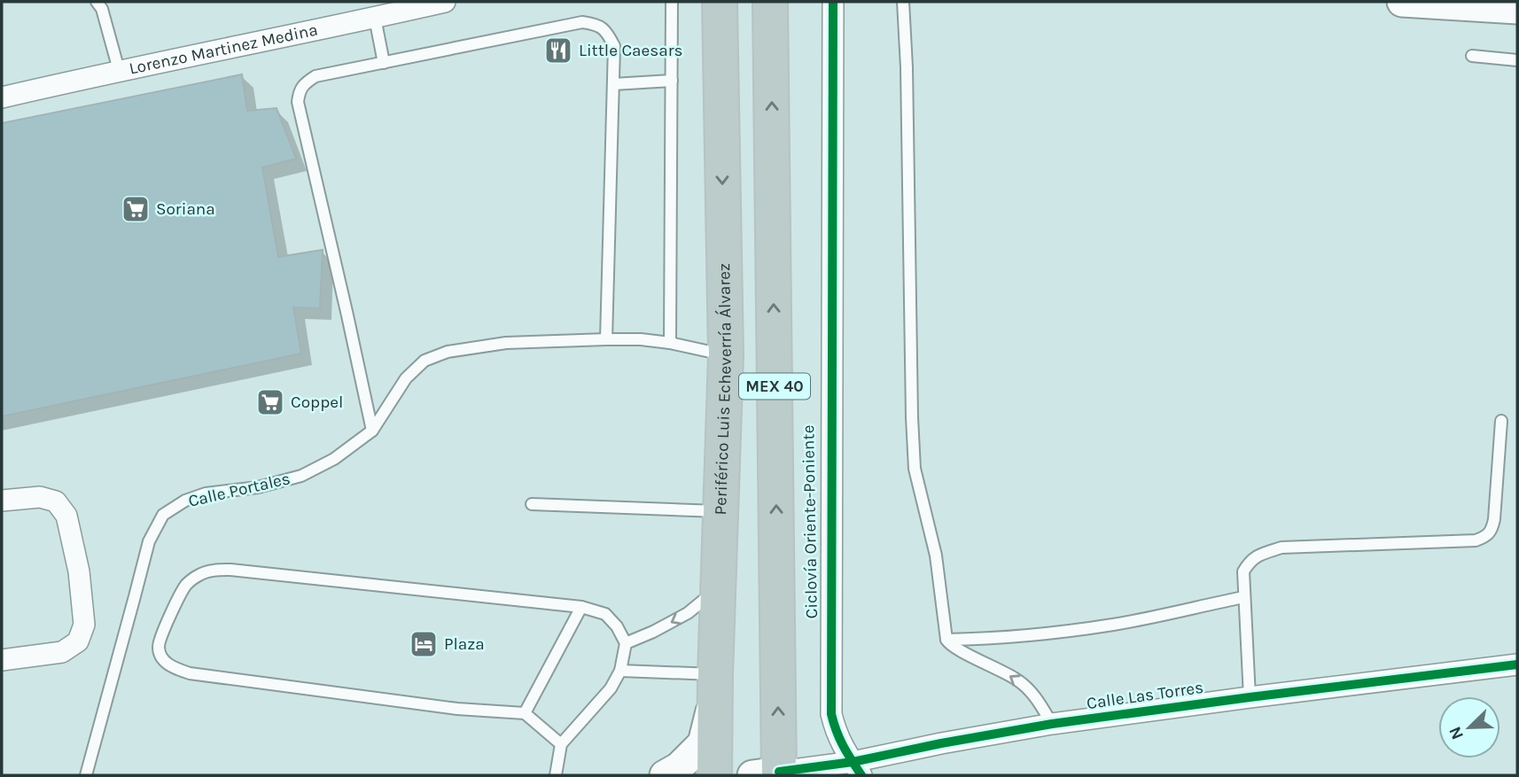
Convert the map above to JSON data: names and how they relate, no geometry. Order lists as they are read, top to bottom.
{
  "streets": {
    "highway": ["MEX 40", "Periférico Luis Echeverría Álvarez"],
    "street": ["Lorenzo Martinez Medina", "Calle Las Torres"],
    "lane": ["Calle Portales"],
    "cycle path": ["Ciclovía Oriente-Poniente"]
  },
  "crossings": [
    ["MEX 40", "Calle Las Torres"],
    ["Periférico Luis Echeverría Álvarez", "Calle Portales"]
  ],
  "places": {
    "restaurant": ["Little Caesars"],
    "supermarket": ["Soriana", "Coppel"],
    "hotel": ["Plaza"]
  },
  "north": "bottom left"
}
